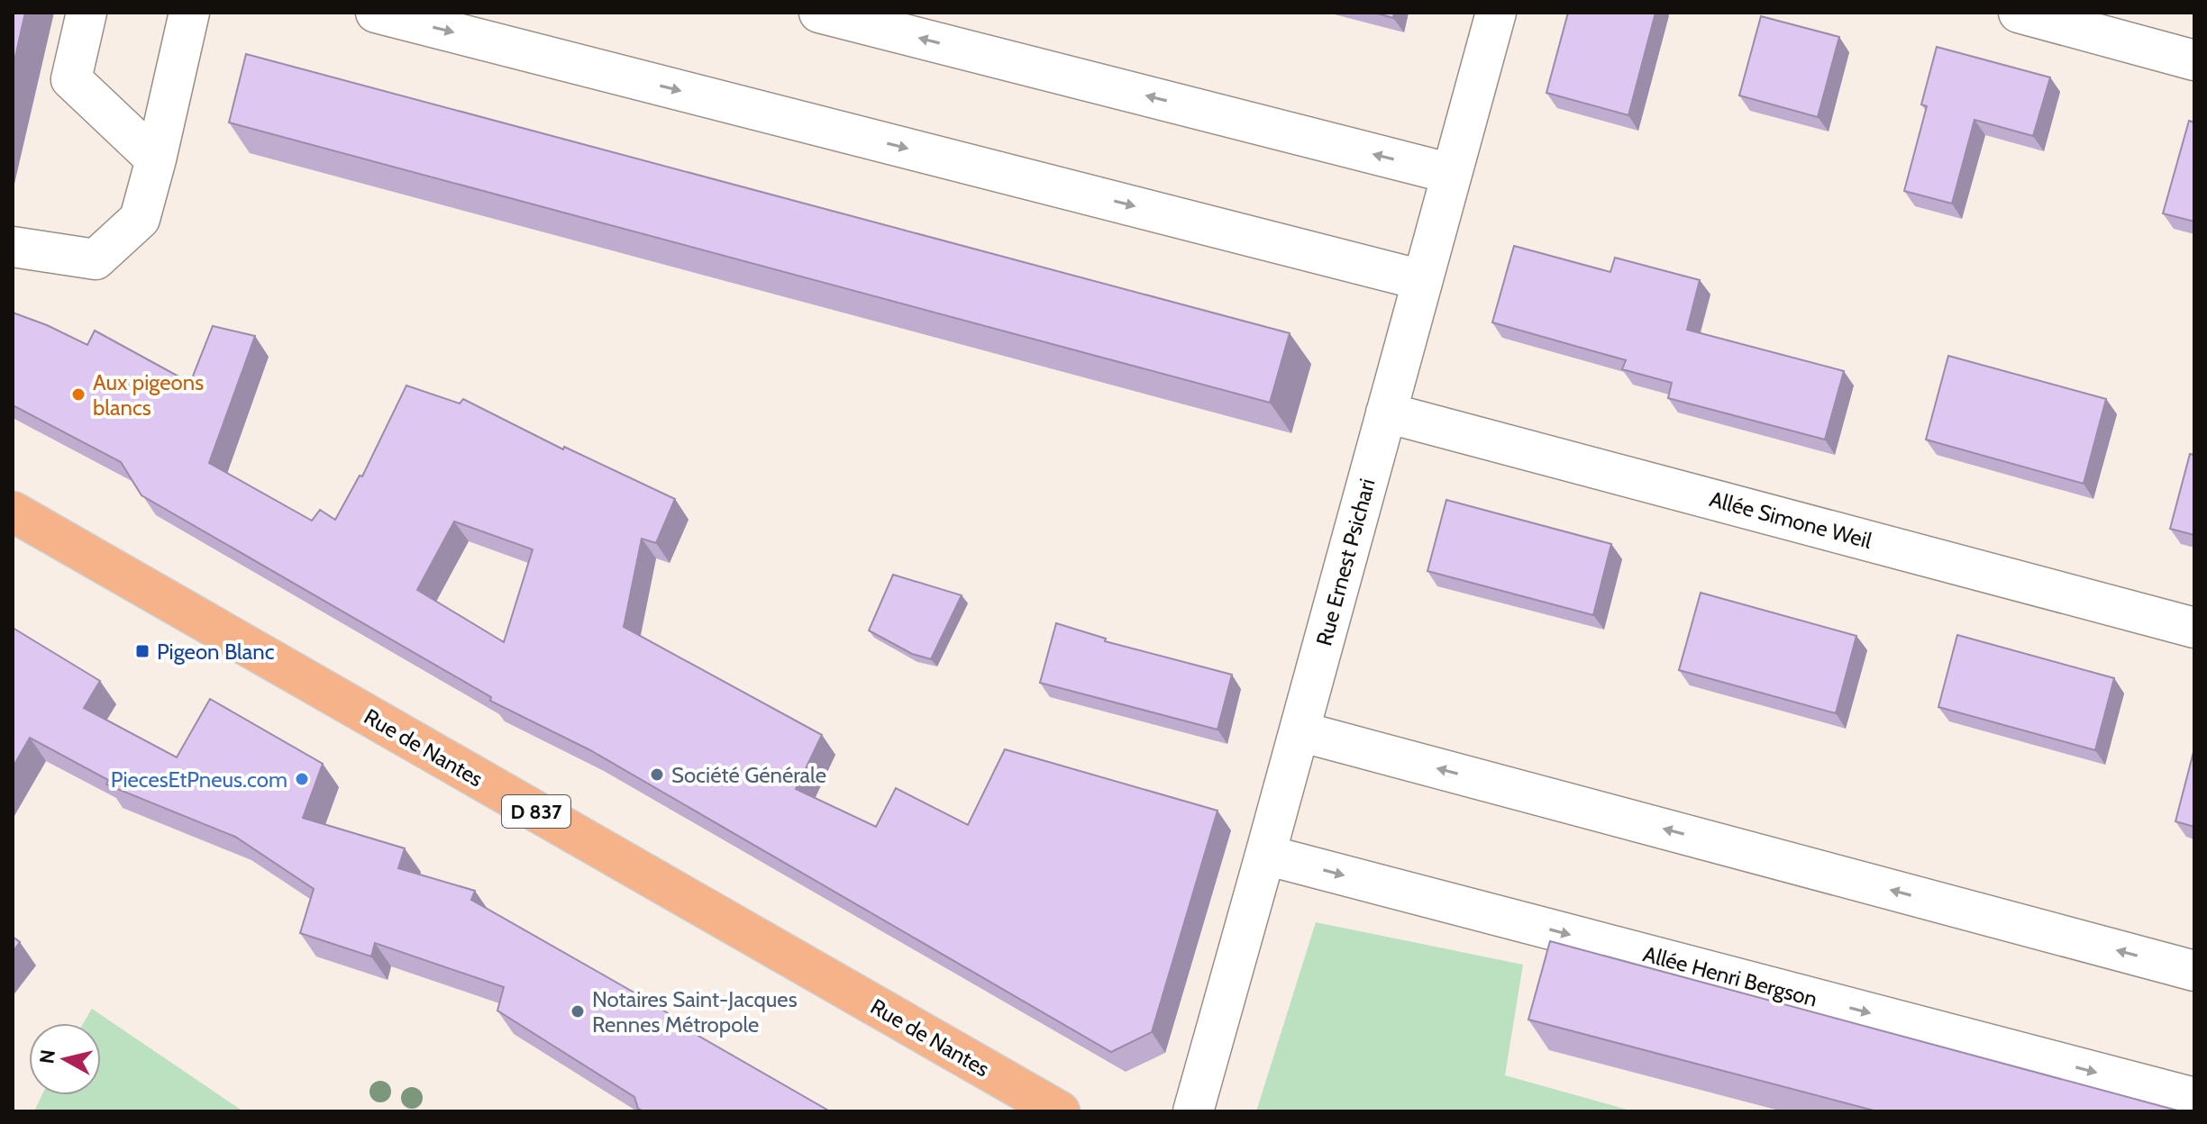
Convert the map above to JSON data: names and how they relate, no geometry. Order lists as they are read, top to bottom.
{
  "streets": {
    "main road": ["Rue de Nantes", "D 837"],
    "street": ["Allée Simone Weil", "Rue Ernest Psichari", "Allée Henri Bergson"]
  },
  "crossings": [
    ["Allée Simone Weil", "Rue Ernest Psichari"],
    ["Rue Ernest Psichari", "Allée Henri Bergson"]
  ],
  "places": {
    "other": [
      "Aux pigeons blancs",
      "Société Générale",
      "PiecesEtPneus.com",
      "Notaires Saint-Jacques Rennes Métropole"
    ],
    "transit": ["Pigeon Blanc"]
  },
  "north": "left"
}
